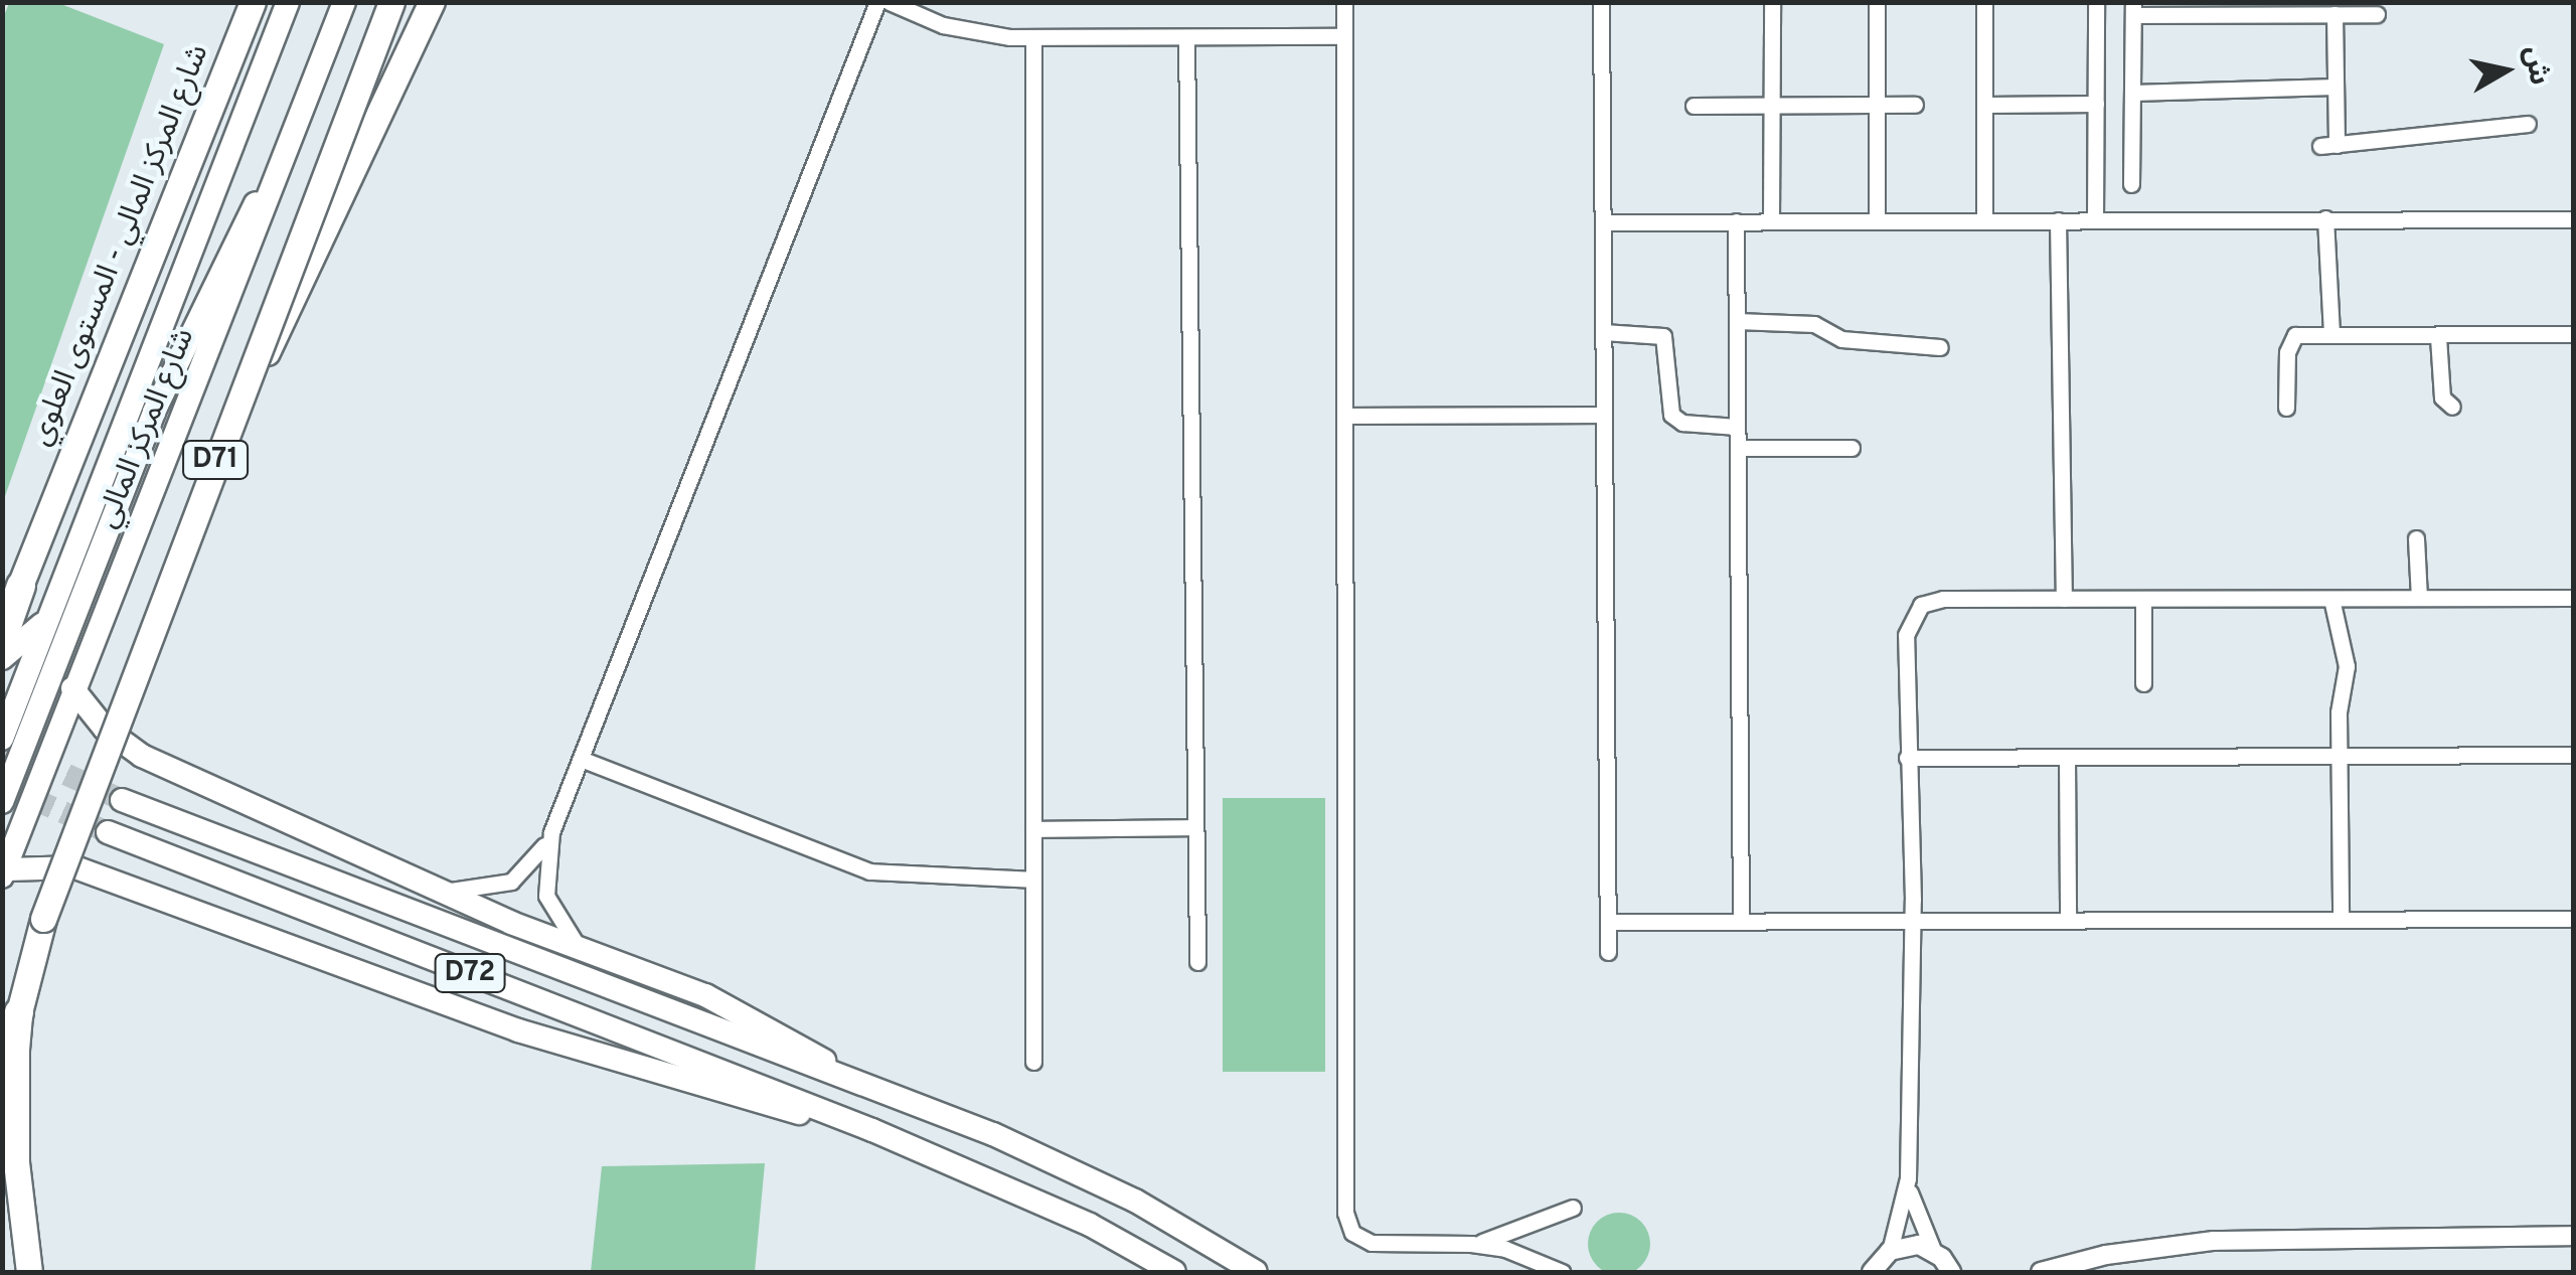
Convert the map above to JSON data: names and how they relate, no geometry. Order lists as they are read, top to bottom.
{
  "streets": {
    "highway": ["شارع المركز المالي - المستوى العلوي", "D71"],
    "main road": ["شارع المركز المالي", "D72"]
  },
  "north": "right"
}
